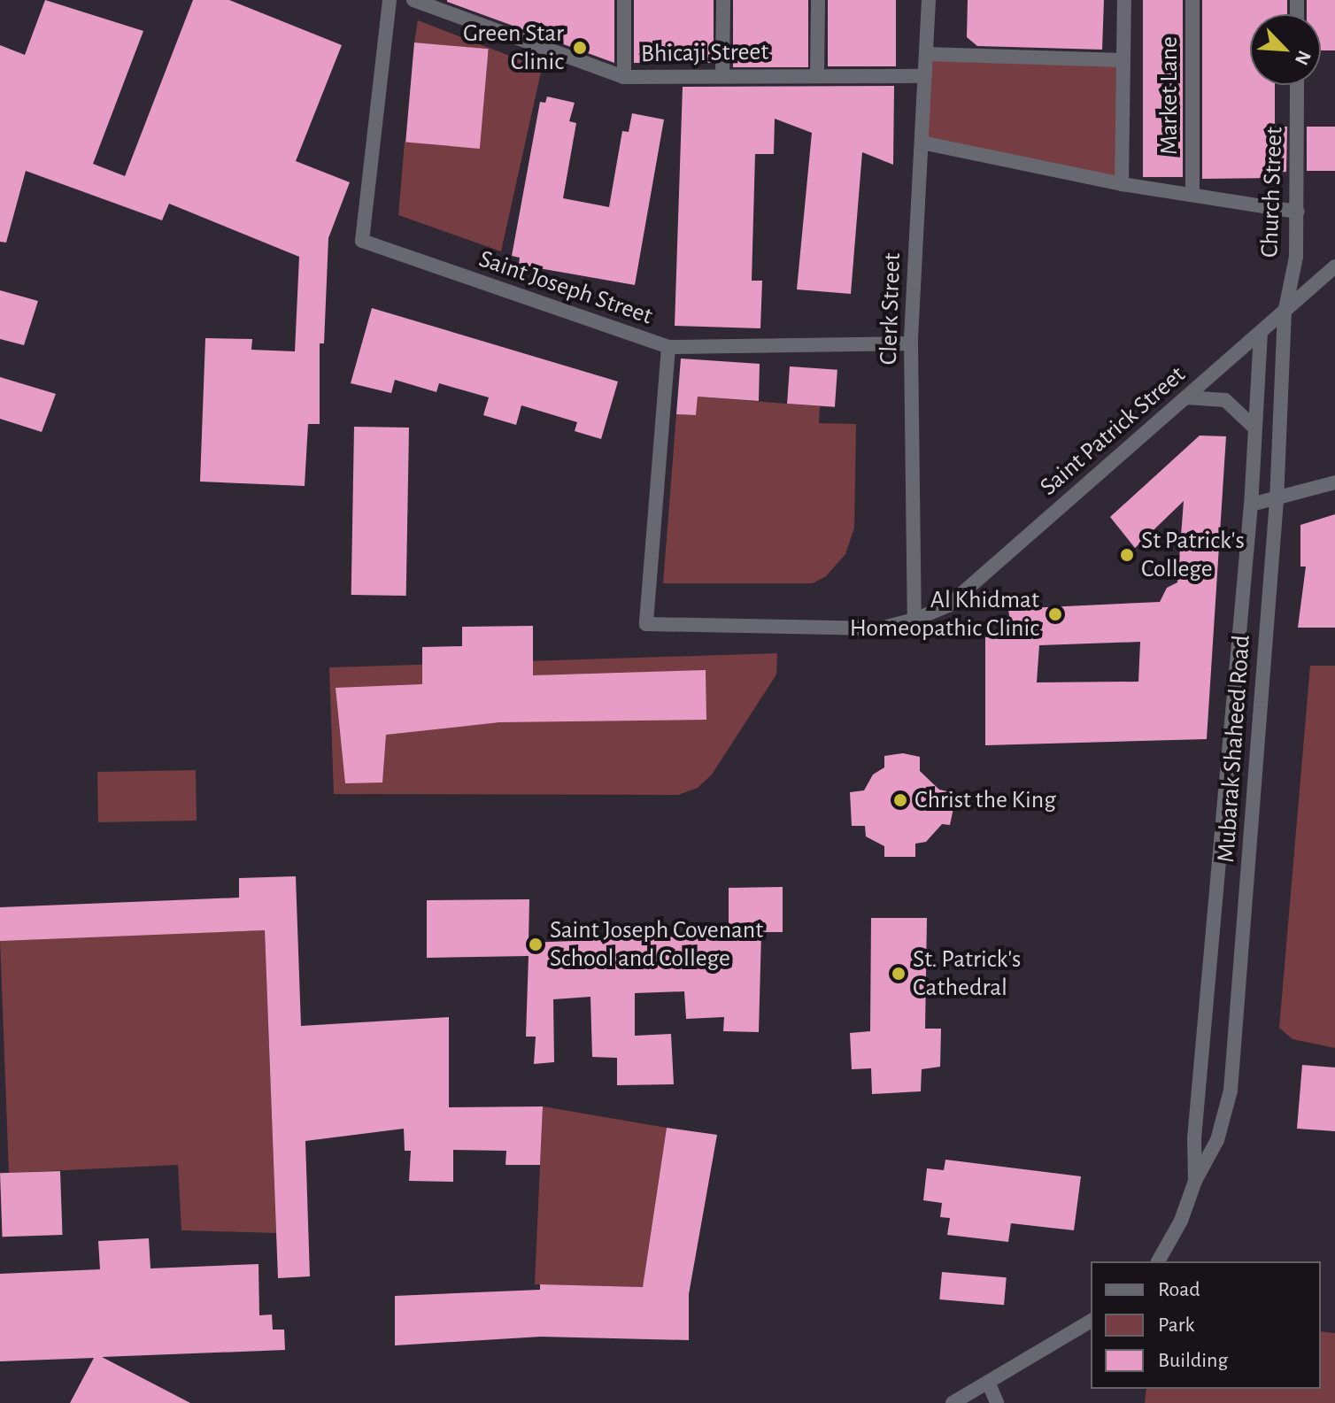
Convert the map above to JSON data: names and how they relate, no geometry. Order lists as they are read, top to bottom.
{
  "streets": {
    "street": [
      "Bhicaji Street",
      "Market Lane",
      "Church Street",
      "Saint Joseph Street",
      "Clerk Street",
      "Saint Patrick Street",
      "Mubarak Shaheed Road"
    ]
  },
  "crossings": [
    ["Bhicaji Street", "Clerk Street"],
    ["Church Street", "Saint Patrick Street"],
    ["Church Street", "Mubarak Shaheed Road"],
    ["Saint Joseph Street", "Clerk Street"],
    ["Saint Joseph Street", "Saint Patrick Street"],
    ["Clerk Street", "Saint Patrick Street"],
    ["Saint Patrick Street", "Mubarak Shaheed Road"]
  ],
  "places": [
    "Green Star Clinic",
    "St Patrick's College",
    "Al Khidmat Homeopathic Clinic",
    "Christ the King",
    "Saint Joseph Covenant School and College",
    "St. Patrick's Cathedral"
  ],
  "legend": ["Road", "Park", "Building"],
  "north": "bottom right"
}
